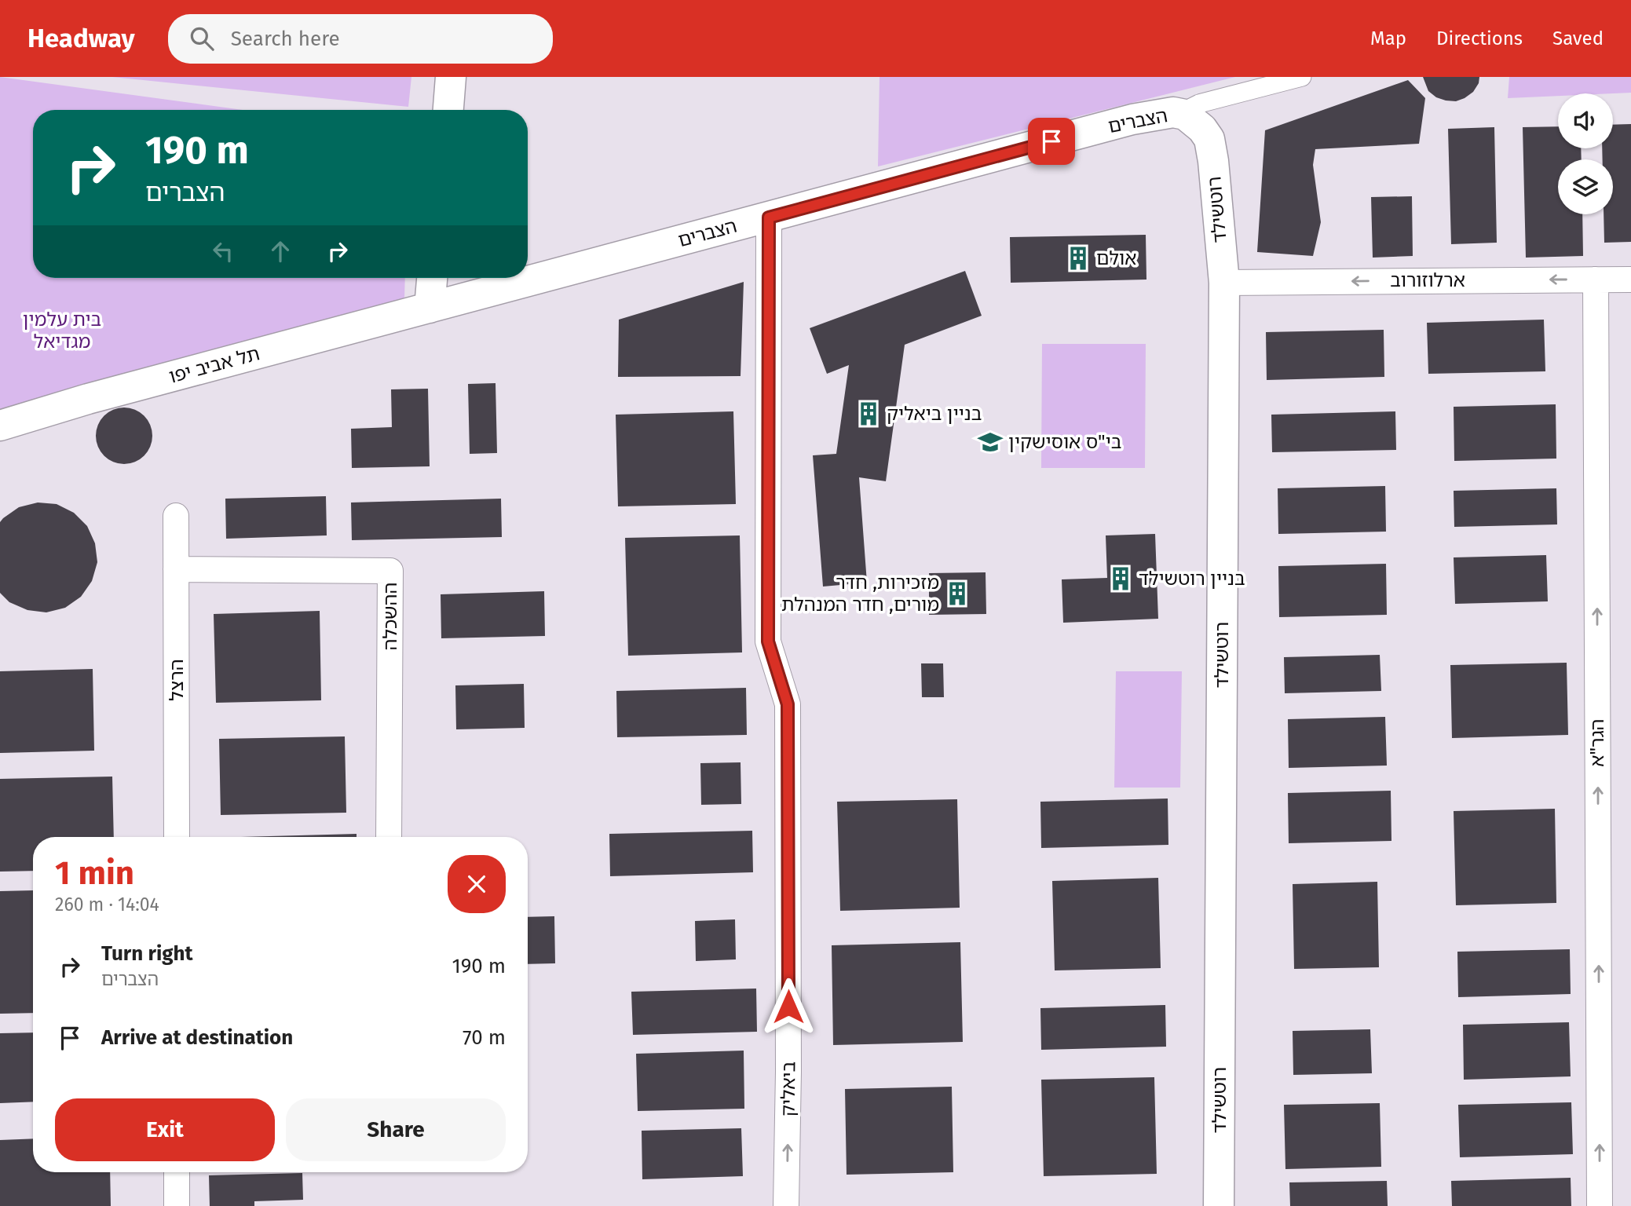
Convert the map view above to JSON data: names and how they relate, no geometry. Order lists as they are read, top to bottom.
{
  "streets": {
    "street": [
      "הצברים",
      "רוטשילד",
      "ארלוזורוב",
      "תל אביב יפו",
      "ההשכלה",
      "הרצל",
      "הגר\"א",
      "ביאליק"
    ]
  },
  "crossings": [
    ["הצברים", "רוטשילד"],
    ["הצברים", "תל אביב יפו"],
    ["הצברים", "ביאליק"],
    ["רוטשילד", "ארלוזורוב"],
    ["ארלוזורוב", "הגר\"א"],
    ["ההשכלה", "הרצל"]
  ],
  "one_way": ["ארלוזורוב", "הגר\"א", "ביאליק"],
  "parks": ["בית עלמין מגדיאל"],
  "places": {
    "building": [
      "אולם",
      "בניין ביאליק",
      "בניין רוטשילד",
      "מזכירות, חדר מורים, חדר המנהלת"
    ],
    "school or university": ["בי\"ס אוסישקין"]
  },
  "page": {
    "header": "Headway",
    "search": "Search here",
    "nav": ["Map", "Directions", "Saved"],
    "turn": ["190 m", "הצברים"],
    "heading": ["1 min", "260 m · 14:04"],
    "list": [
      {
        "name": "Turn right",
        "note": "הצברים",
        "value": "190 m"
      },
      {
        "name": "Arrive at destination",
        "value": "70 m"
      }
    ],
    "buttons": ["Exit", "Share"]
  }
}
